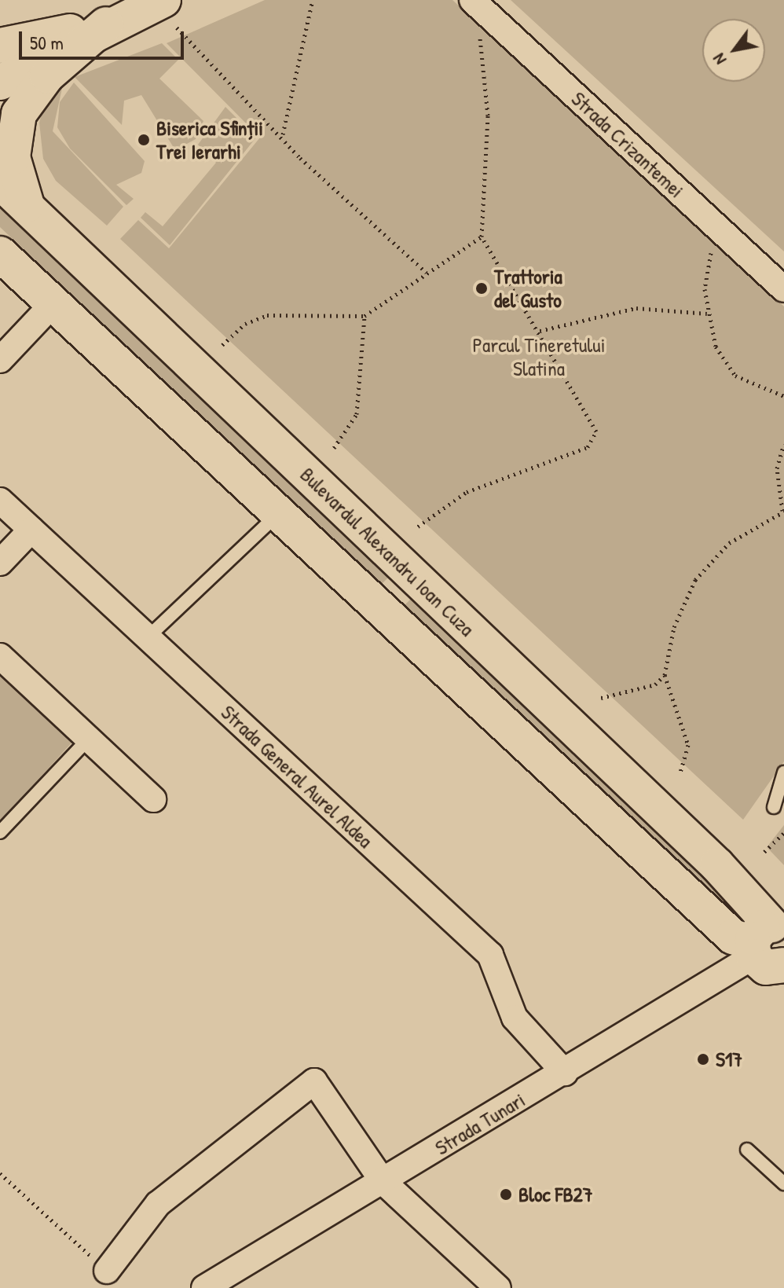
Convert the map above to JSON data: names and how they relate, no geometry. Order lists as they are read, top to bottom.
{
  "streets": {
    "main road": ["Bulevardul Alexandru Ioan Cuza"],
    "street": ["Strada Crizantemei", "Strada General Aurel Aldea", "Strada Tunari"]
  },
  "crossings": [
    ["Bulevardul Alexandru Ioan Cuza", "Strada Tunari"],
    ["Strada General Aurel Aldea", "Strada Tunari"]
  ],
  "parks": ["Parcul Tineretului Slatina"],
  "places": [
    "Biserica Sfinții Trei Ierarhi",
    "Trattoria del Gusto",
    "S17",
    "Bloc FB27"
  ],
  "scale_bar": "50 m",
  "north": "bottom left"
}
